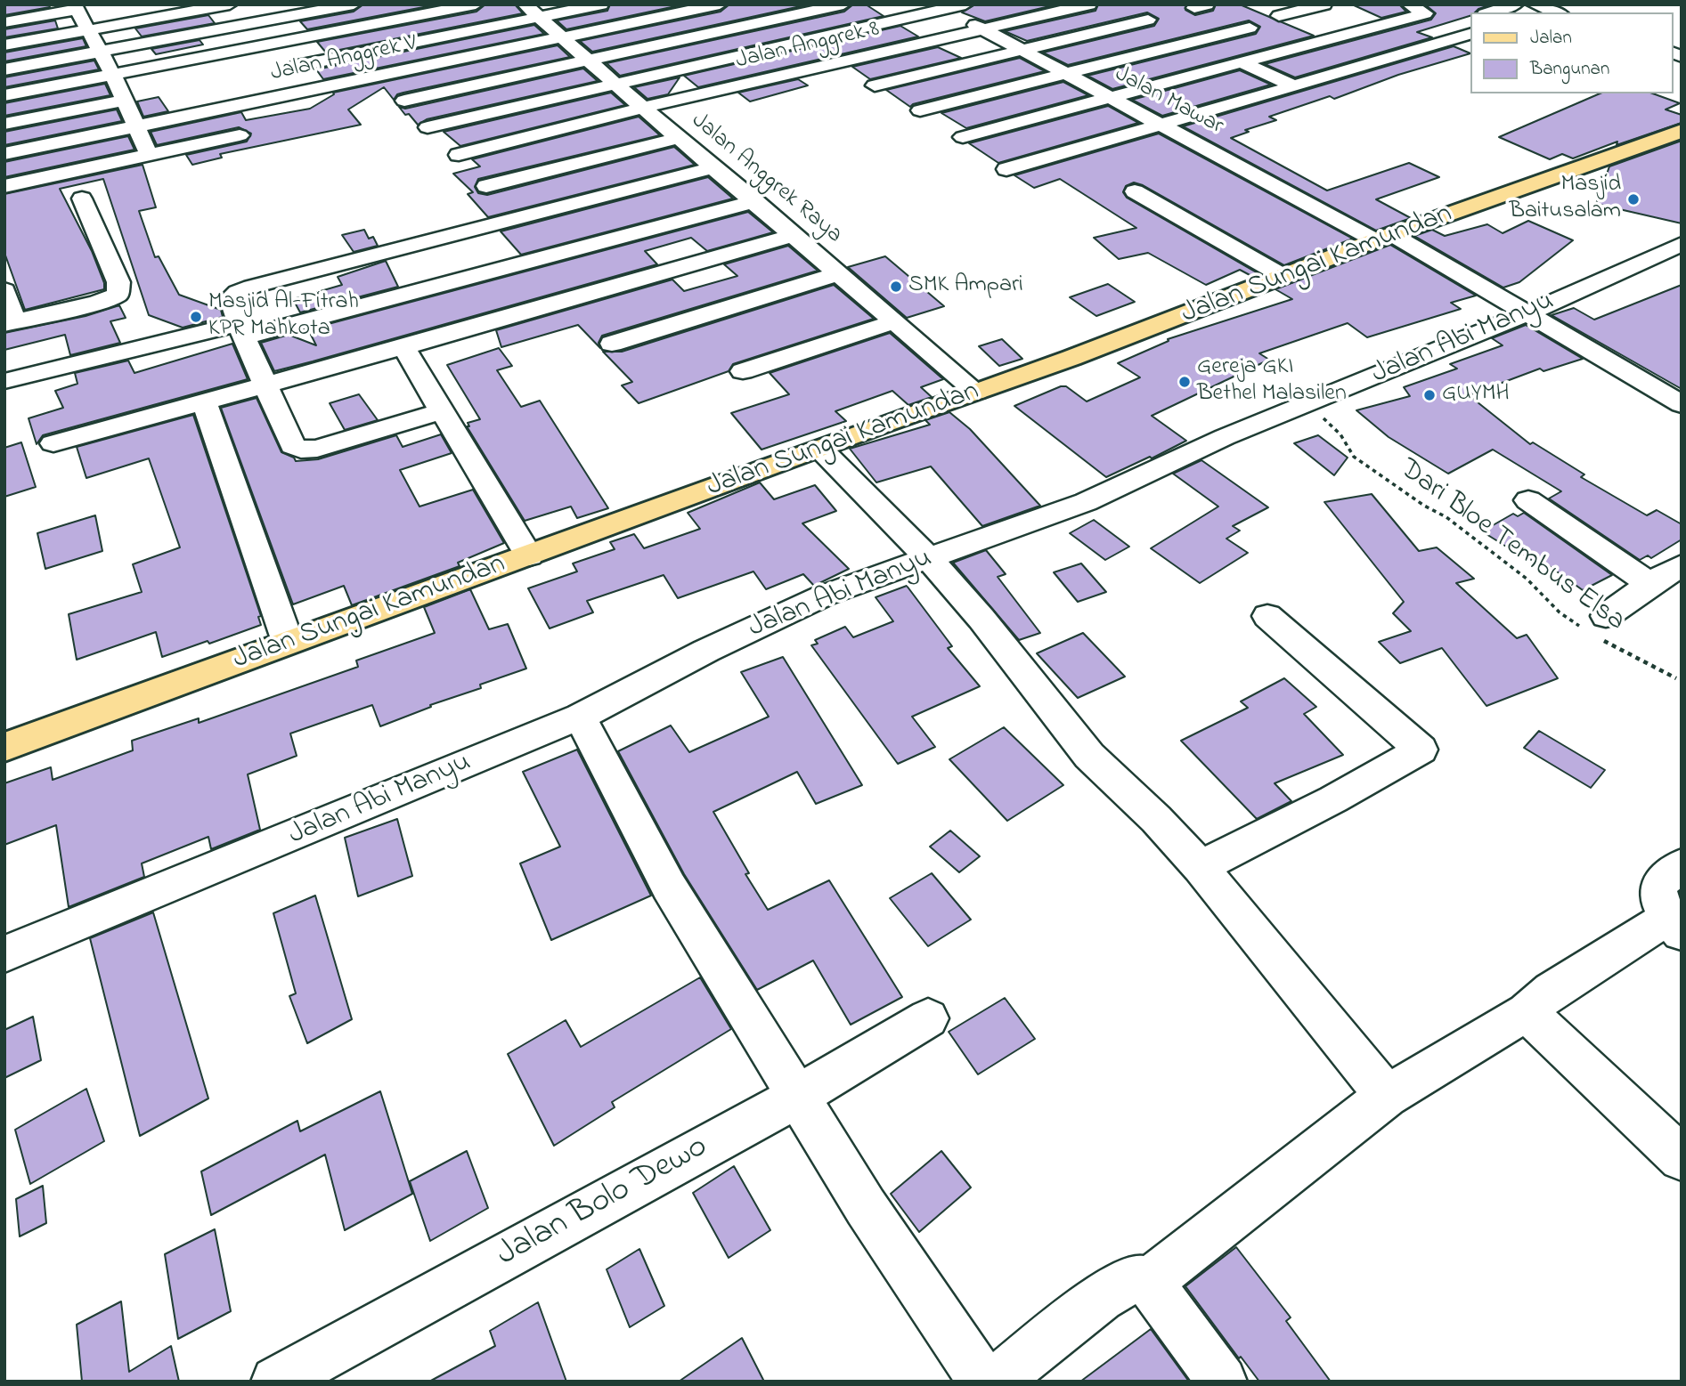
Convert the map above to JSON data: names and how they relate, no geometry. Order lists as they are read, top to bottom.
{
  "streets": {
    "main road": ["Jalan Sungai Kamundan"],
    "street": [
      "Jalan Anggrek 8",
      "Jalan Anggrek V",
      "Jalan Mawar",
      "Jalan Anggrek Raya",
      "Jalan Abi Manyu",
      "Jalan Bolo Dewo"
    ],
    "path": ["Dari Bloe Tembus Elsa"]
  },
  "crossings": [
    ["Jalan Anggrek 8", "Jalan Mawar"],
    ["Jalan Anggrek 8", "Jalan Anggrek Raya"],
    ["Jalan Anggrek V", "Jalan Anggrek Raya"],
    ["Jalan Mawar", "Jalan Sungai Kamundan"],
    ["Jalan Mawar", "Jalan Abi Manyu"],
    ["Jalan Anggrek Raya", "Jalan Sungai Kamundan"],
    ["Jalan Abi Manyu", "Dari Bloe Tembus Elsa"]
  ],
  "places": [
    "Masjid Baitusalam",
    "SMK Ampari",
    "Masjid Al-Fitrah KPR Mahkota",
    "Gereja GKI Bethel Malasilen",
    "GUYMH"
  ],
  "legend": ["Jalan", "Bangunan"]
}
